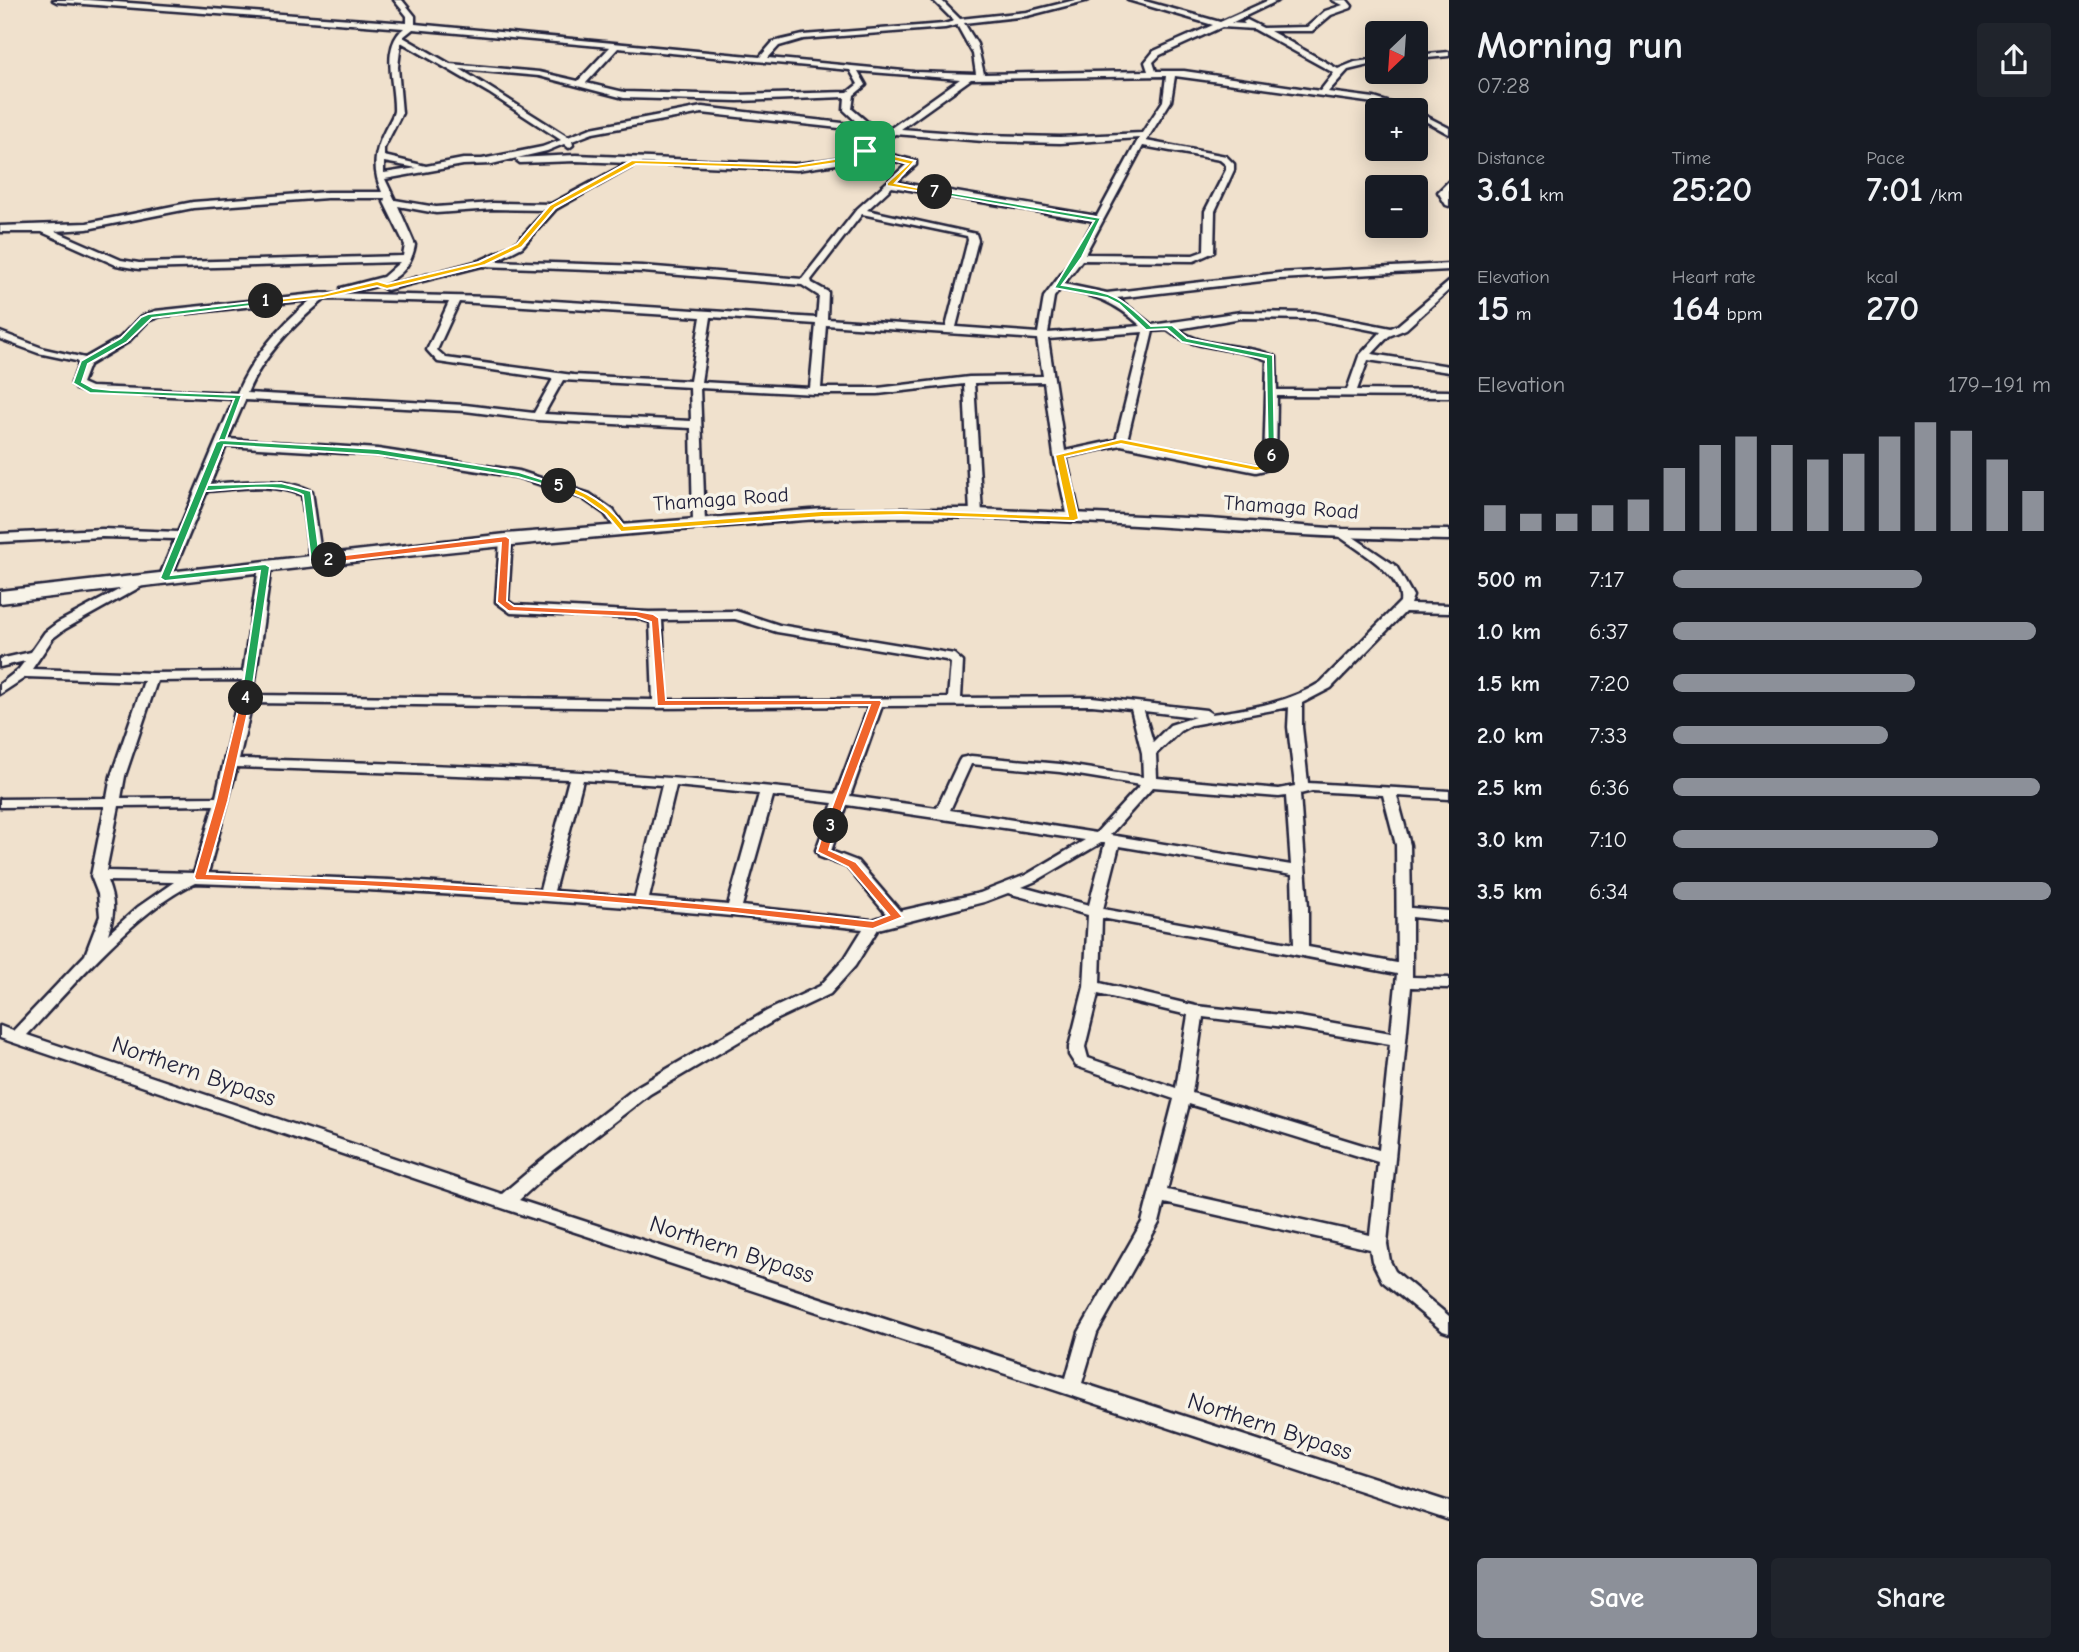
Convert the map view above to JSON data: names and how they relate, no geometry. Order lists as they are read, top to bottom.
{
  "streets": {
    "main road": ["Thamaga Road"],
    "street": ["Northern Bypass"]
  },
  "north": "bottom left",
  "page": {
    "heading": ["Morning run", "07:28"],
    "map_buttons": ["+", "−"],
    "stats": [
      ["Distance", "3.61 km"],
      ["Time", "25:20"],
      ["Pace", "7:01 /km"],
      ["Elevation", "15 m"],
      ["Heart rate", "164 bpm"],
      ["kcal", "270"]
    ],
    "pins": [
      "7",
      "1",
      "6",
      "5",
      "2",
      "4",
      "3"
    ],
    "chart": ["Elevation", "179–191 m"],
    "list": [
      {
        "name": "500 m",
        "note": "7:17"
      },
      {
        "name": "1.0 km",
        "note": "6:37"
      },
      {
        "name": "1.5 km",
        "note": "7:20"
      },
      {
        "name": "2.0 km",
        "note": "7:33"
      },
      {
        "name": "2.5 km",
        "note": "6:36"
      },
      {
        "name": "3.0 km",
        "note": "7:10"
      },
      {
        "name": "3.5 km",
        "note": "6:34"
      }
    ],
    "buttons": ["Save", "Share"]
  }
}
